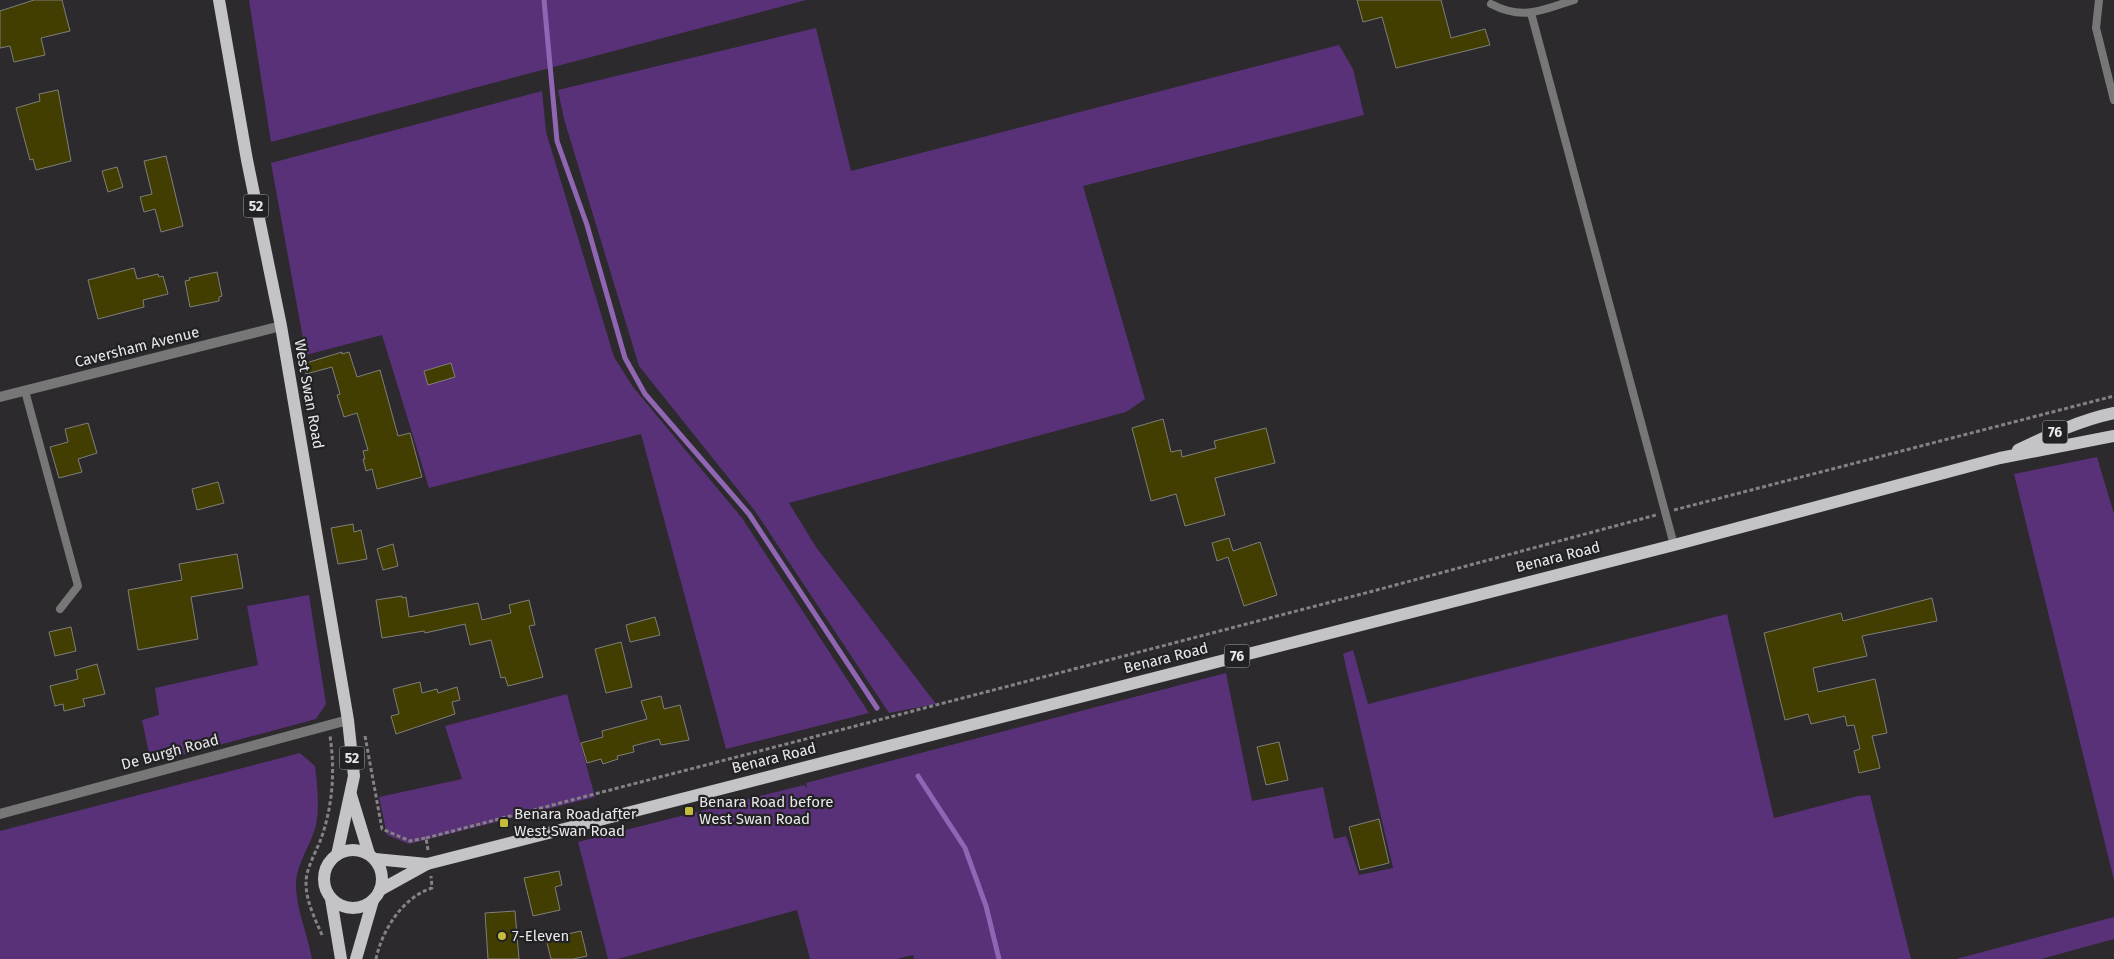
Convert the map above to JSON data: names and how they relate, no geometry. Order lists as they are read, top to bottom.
{
  "streets": {
    "main road": [
      "52",
      "West Swan Road",
      "76",
      "Benara Road"
    ],
    "street": ["Caversham Avenue", "De Burgh Road"]
  },
  "crossings": [
    ["52", "West Swan Road"],
    ["52", "Benara Road"],
    ["Caversham Avenue", "West Swan Road"],
    ["West Swan Road", "Benara Road"],
    ["West Swan Road", "De Burgh Road"]
  ],
  "places": {
    "transit": ["Benara Road before West Swan Road", "Benara Road after West Swan Road"],
    "other": ["7-Eleven"]
  }
}
